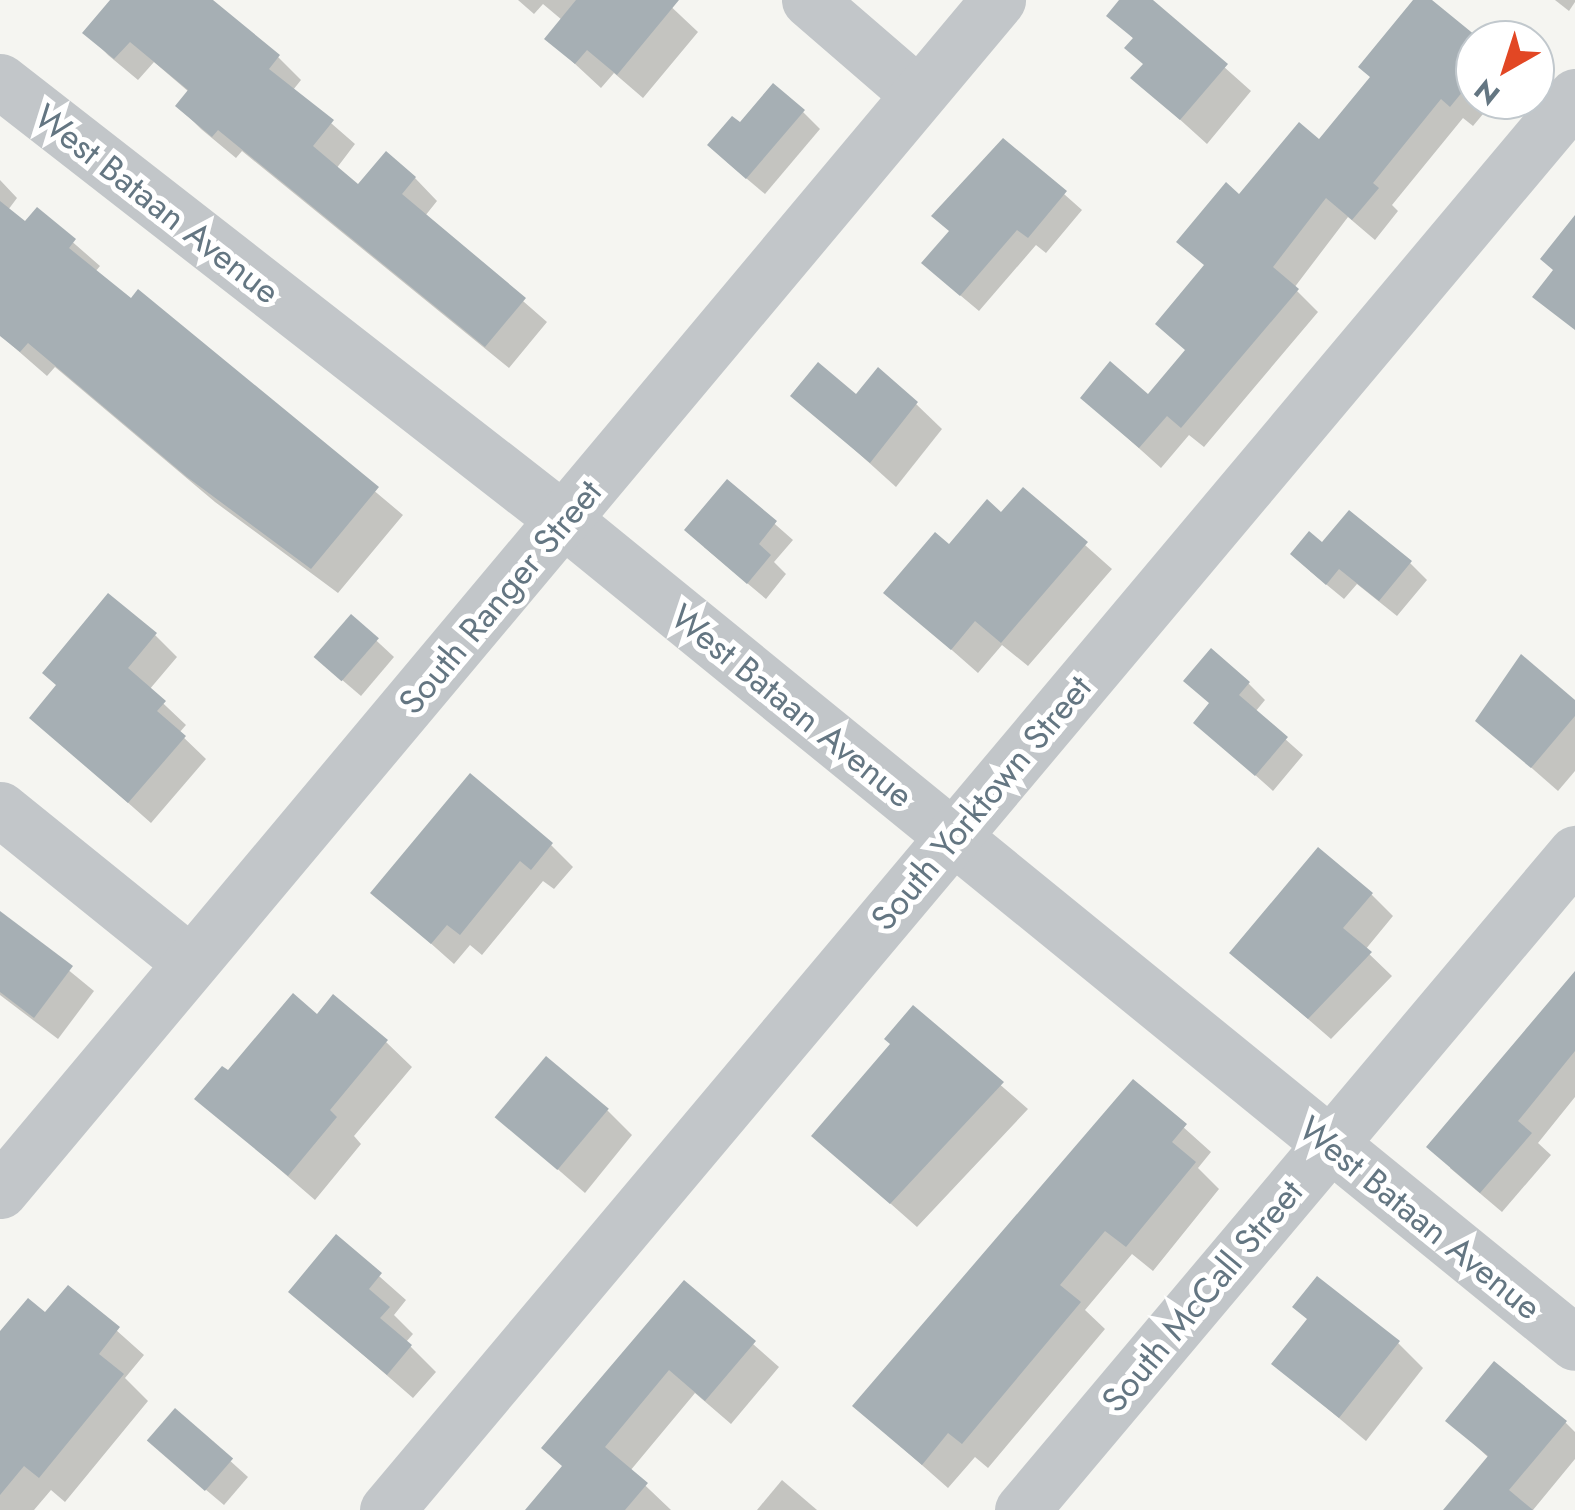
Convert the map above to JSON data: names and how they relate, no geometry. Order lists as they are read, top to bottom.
{
  "streets": {
    "street": [
      "West Bataan Avenue",
      "South Ranger Street",
      "South Yorktown Street",
      "South McCall Street"
    ]
  },
  "crossings": [
    ["West Bataan Avenue", "South Ranger Street"],
    ["West Bataan Avenue", "South Yorktown Street"],
    ["West Bataan Avenue", "South McCall Street"]
  ],
  "north": "bottom left"
}
